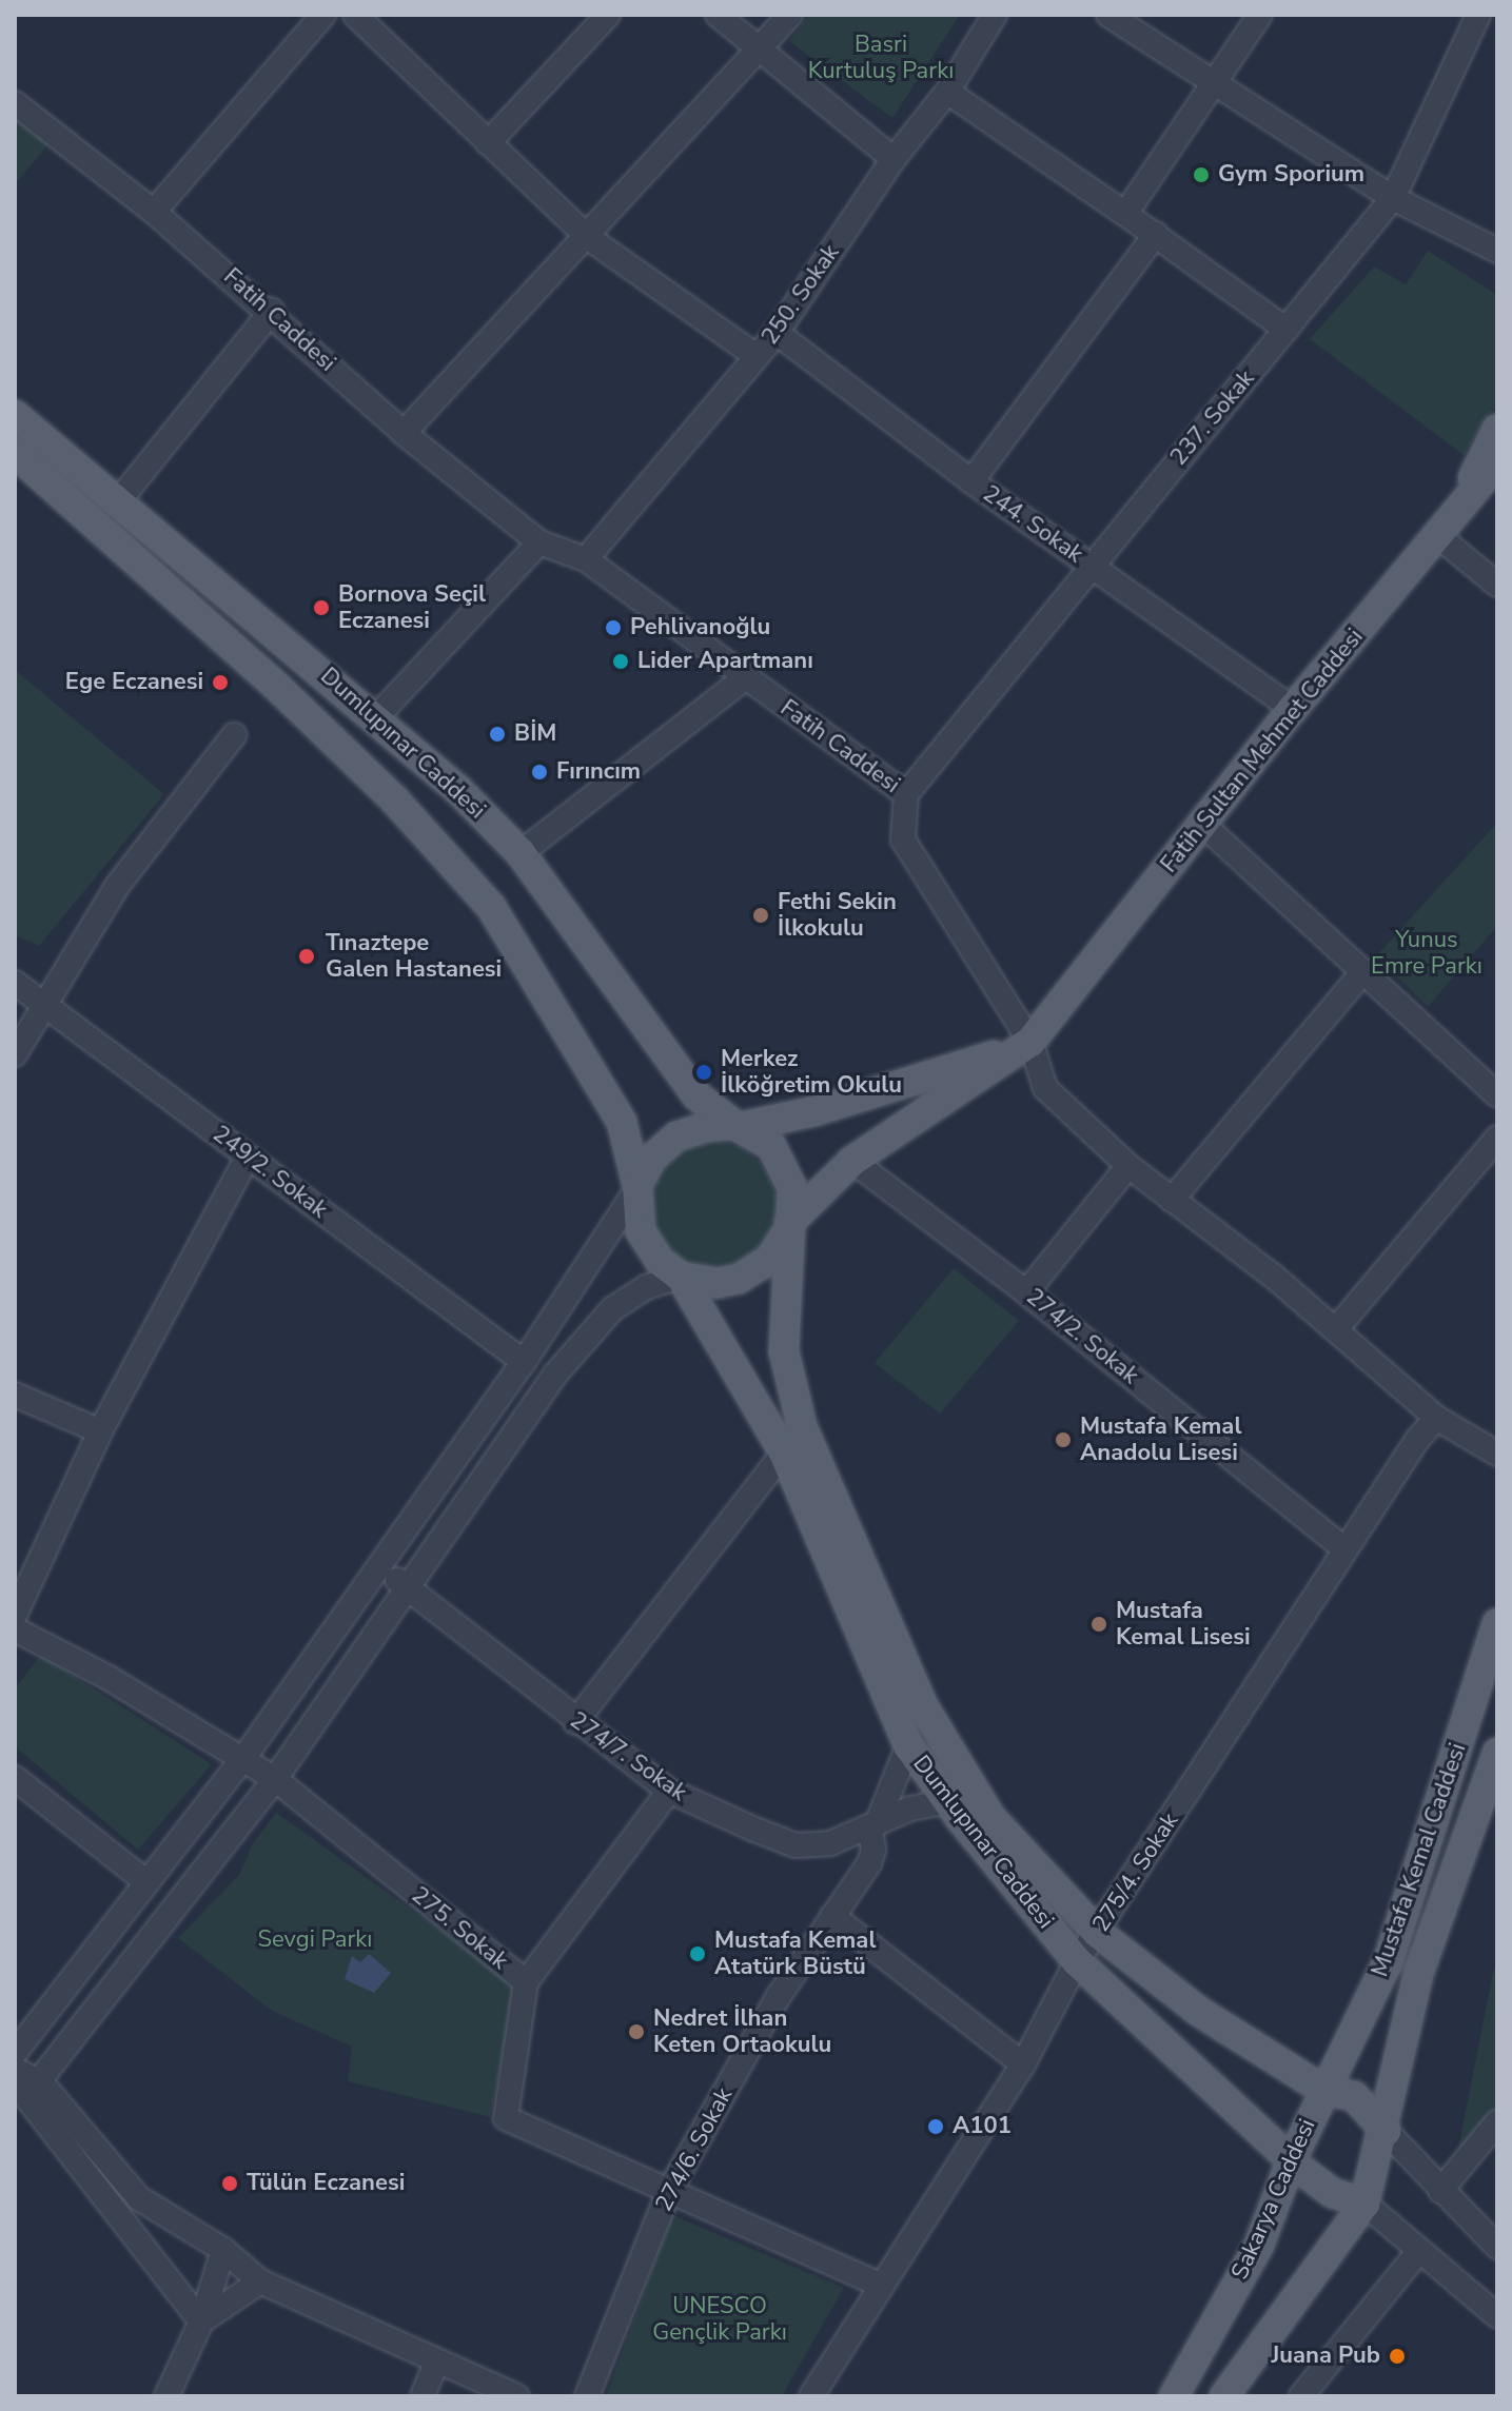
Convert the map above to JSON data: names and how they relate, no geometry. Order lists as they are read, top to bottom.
{
  "streets": {
    "main road": [
      "Dumlupınar Caddesi",
      "Fatih Sultan Mehmet Caddesi",
      "Mustafa Kemal Caddesi",
      "Sakarya Caddesi"
    ],
    "street": [
      "250. Sokak",
      "Fatih Caddesi",
      "237. Sokak",
      "244. Sokak",
      "249/2. Sokak",
      "274/2. Sokak",
      "274/7. Sokak",
      "275/4. Sokak",
      "275. Sokak",
      "274/6. Sokak"
    ]
  },
  "crossings": [
    ["250. Sokak", "Fatih Caddesi"],
    ["250. Sokak", "244. Sokak"],
    ["Fatih Caddesi", "237. Sokak"],
    ["Fatih Caddesi", "Fatih Sultan Mehmet Caddesi"],
    ["Fatih Caddesi", "275/4. Sokak"],
    ["237. Sokak", "244. Sokak"],
    ["244. Sokak", "Fatih Sultan Mehmet Caddesi"],
    ["Dumlupınar Caddesi", "Fatih Sultan Mehmet Caddesi"],
    ["Dumlupınar Caddesi", "274/7. Sokak"],
    ["Dumlupınar Caddesi", "Mustafa Kemal Caddesi"],
    ["Dumlupınar Caddesi", "275/4. Sokak"],
    ["Dumlupınar Caddesi", "Sakarya Caddesi"],
    ["Fatih Sultan Mehmet Caddesi", "274/2. Sokak"],
    ["274/2. Sokak", "275/4. Sokak"],
    ["274/7. Sokak", "275. Sokak"],
    ["274/7. Sokak", "274/6. Sokak"],
    ["Mustafa Kemal Caddesi", "Sakarya Caddesi"]
  ],
  "parks": [
    "Basri Kurtuluş Parkı",
    "Yunus Emre Parkı",
    "Sevgi Parkı",
    "UNESCO Gençlik Parkı"
  ],
  "places": [
    "Gym Sporium",
    "Bornova Seçil Eczanesi",
    "Pehlivanoğlu",
    "Lider Apartmanı",
    "Ege Eczanesi",
    "BİM",
    "Fırıncım",
    "Fethi Sekin İlkokulu",
    "Tınaztepe Galen Hastanesi",
    "Merkez İlköğretim Okulu",
    "Mustafa Kemal Anadolu Lisesi",
    "Mustafa Kemal Lisesi",
    "Mustafa Kemal Atatürk Büstü",
    "Nedret İlhan Keten Ortaokulu",
    "A101",
    "Tülün Eczanesi",
    "Juana Pub"
  ]
}
